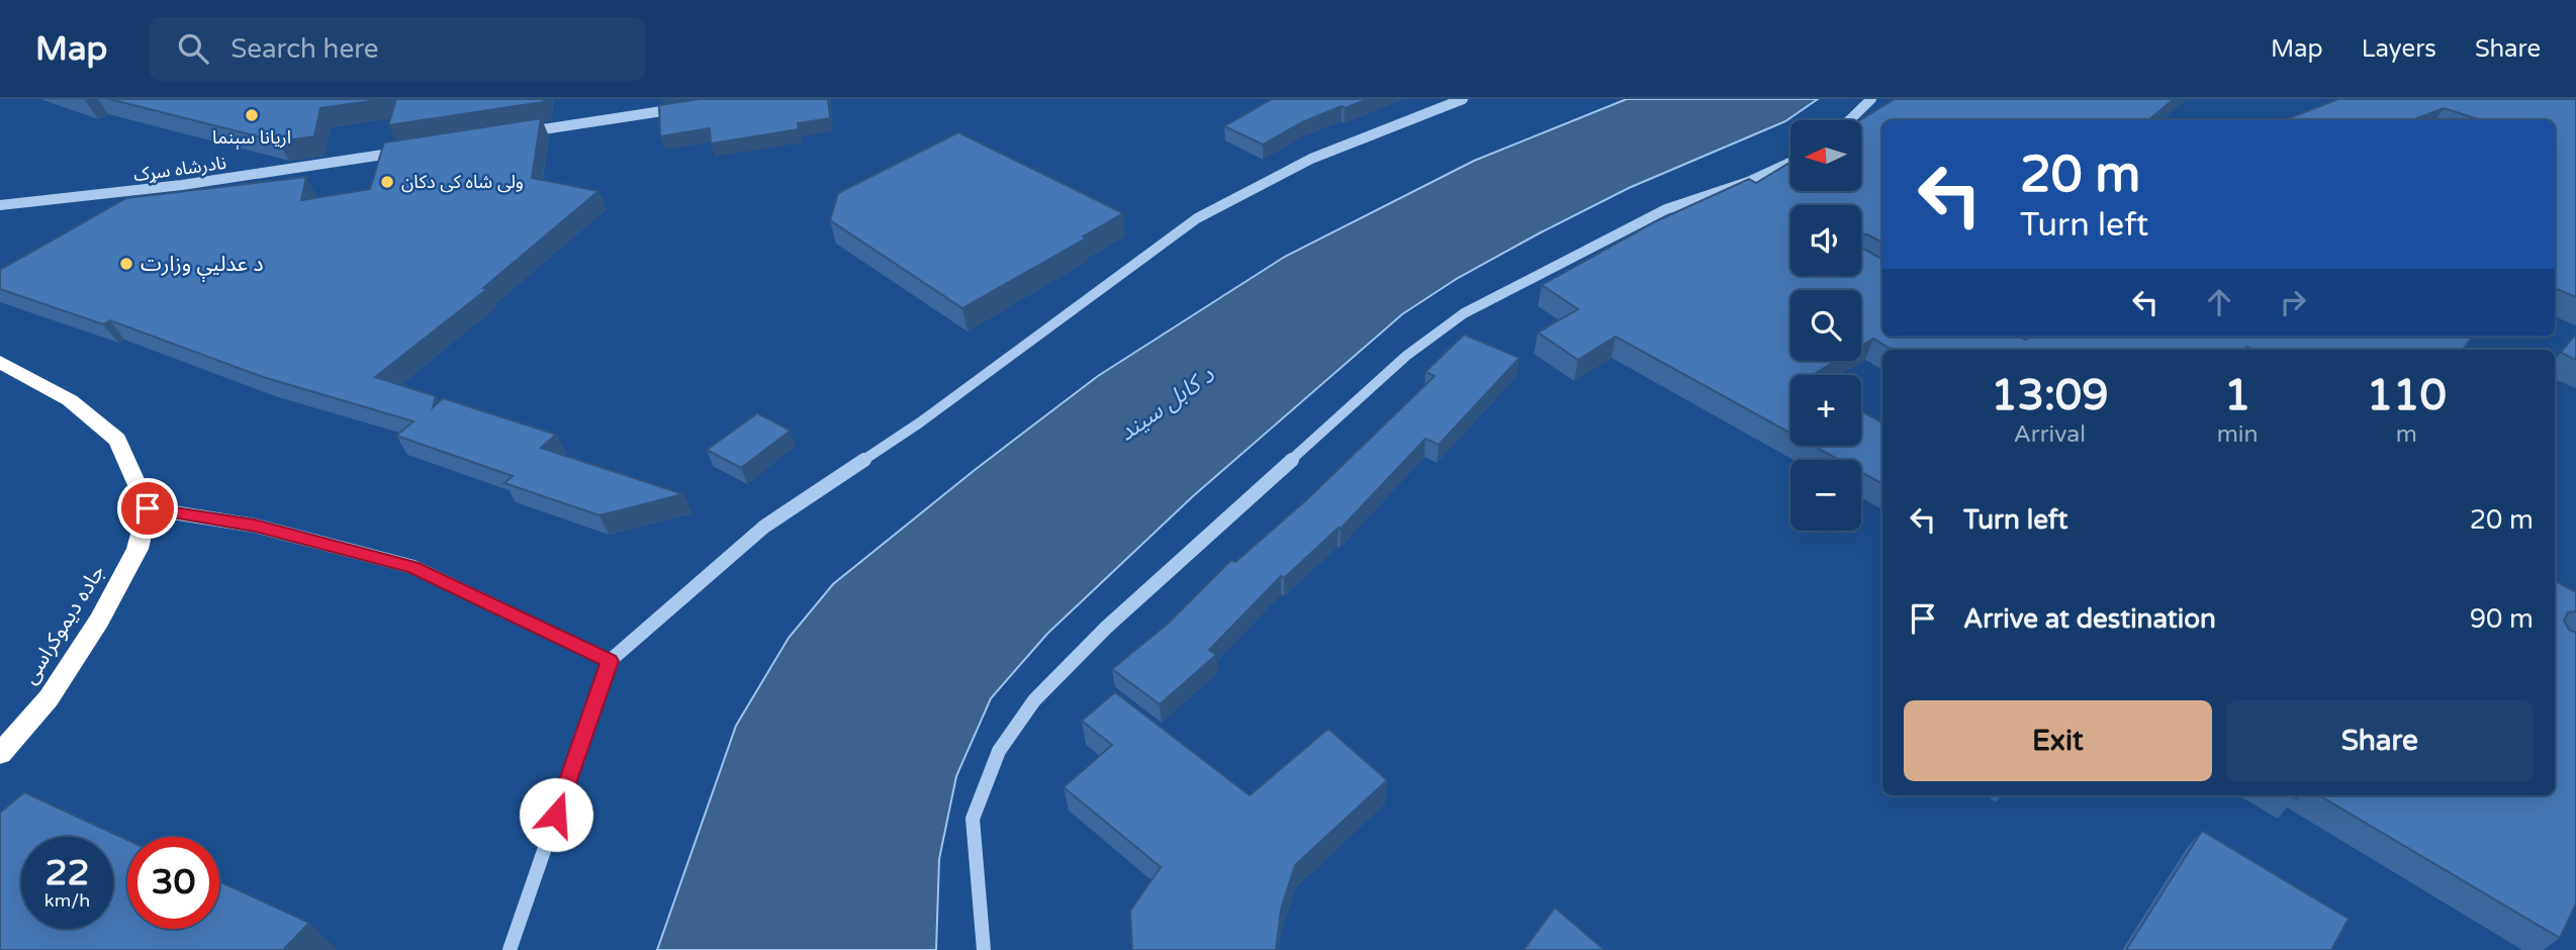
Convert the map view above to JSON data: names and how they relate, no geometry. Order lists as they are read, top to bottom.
{
  "streets": {
    "highway": ["جاده دیموکراسی"],
    "street": ["نادرشاه سړک"]
  },
  "water": ["د کابل سيند"],
  "places": ["اريانا سېنما", "ولی شاہ کی دکان", "د عدلیې وزارت"],
  "north": "left",
  "page": {
    "header": "Map",
    "search": "Search here",
    "nav": ["Map", "Layers", "Share"],
    "map_buttons": ["+", "−"],
    "turn": ["20 m", "Turn left"],
    "eta": [
      "13:09",
      "Arrival",
      "1",
      "min",
      "110",
      "m"
    ],
    "list": [
      {
        "name": "Turn left",
        "value": "20 m"
      },
      {
        "name": "Arrive at destination",
        "value": "90 m"
      }
    ],
    "buttons": ["Exit", "Share"],
    "speed": "22 km/h",
    "limit": "30"
  }
}
